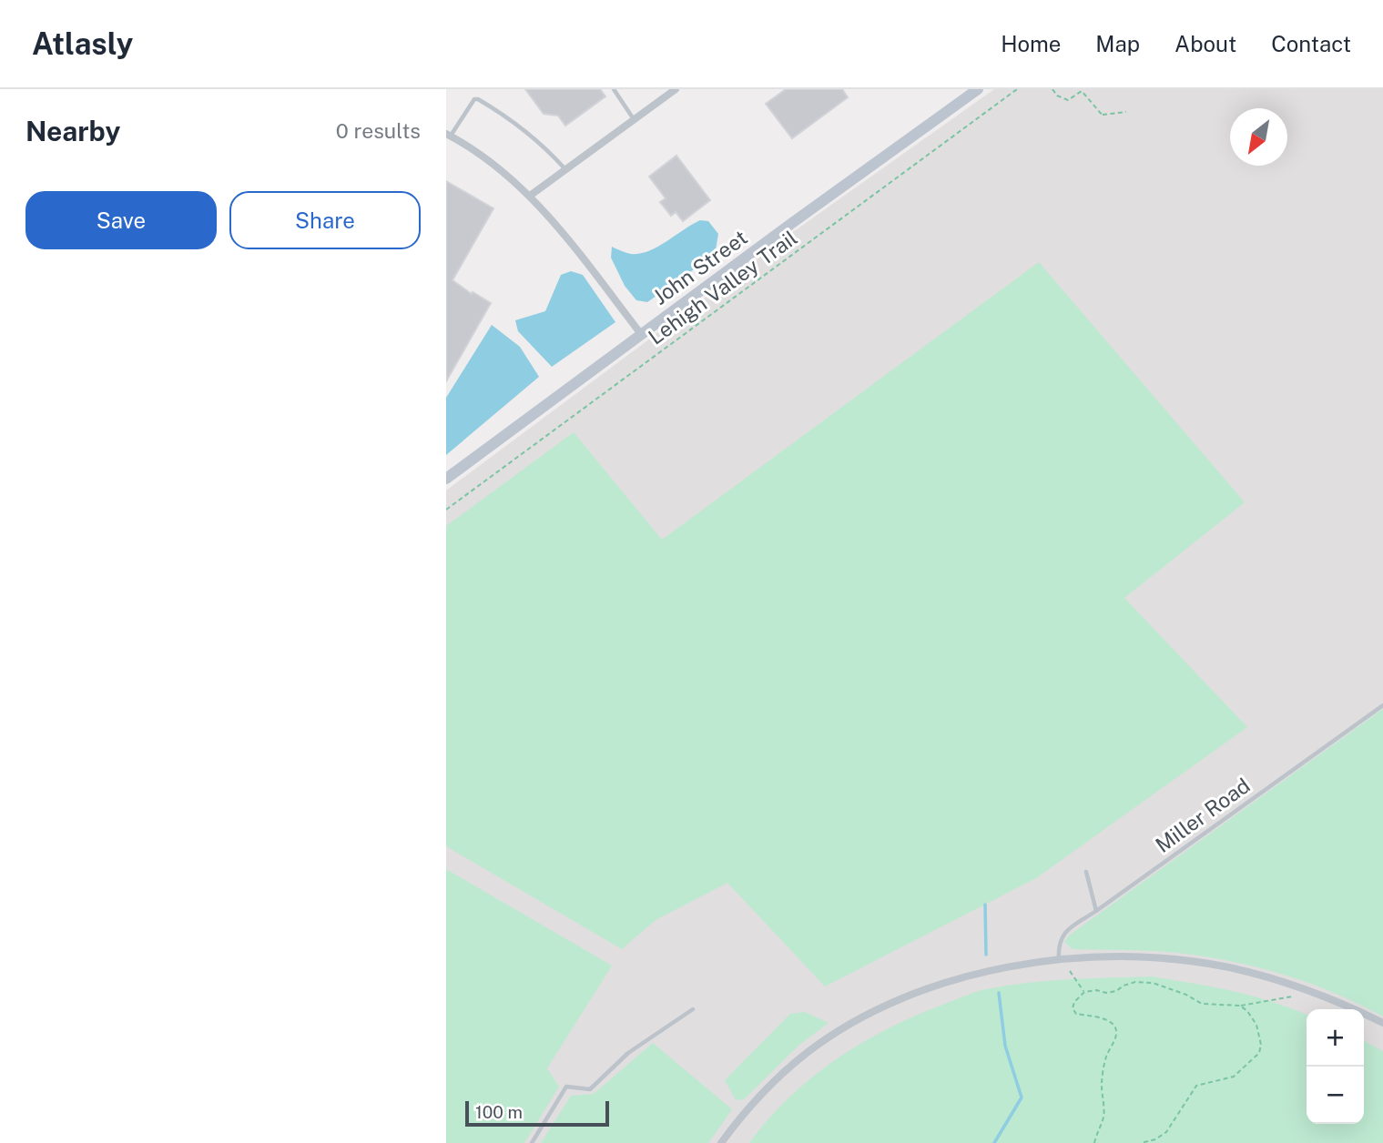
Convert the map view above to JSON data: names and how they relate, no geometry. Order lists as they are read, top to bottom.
{
  "streets": {
    "street": ["John Street"],
    "lane": ["Miller Road"],
    "path": ["Lehigh Valley Trail"]
  },
  "scale_bar": "100 m",
  "north": "bottom left",
  "page": {
    "header": "Atlasly",
    "nav": [
      "Home",
      "Map",
      "About",
      "Contact"
    ],
    "heading": ["Nearby", "0 results"],
    "buttons": ["Save", "Share"],
    "map_buttons": ["+", "−"],
    "scale": "100 m"
  }
}
